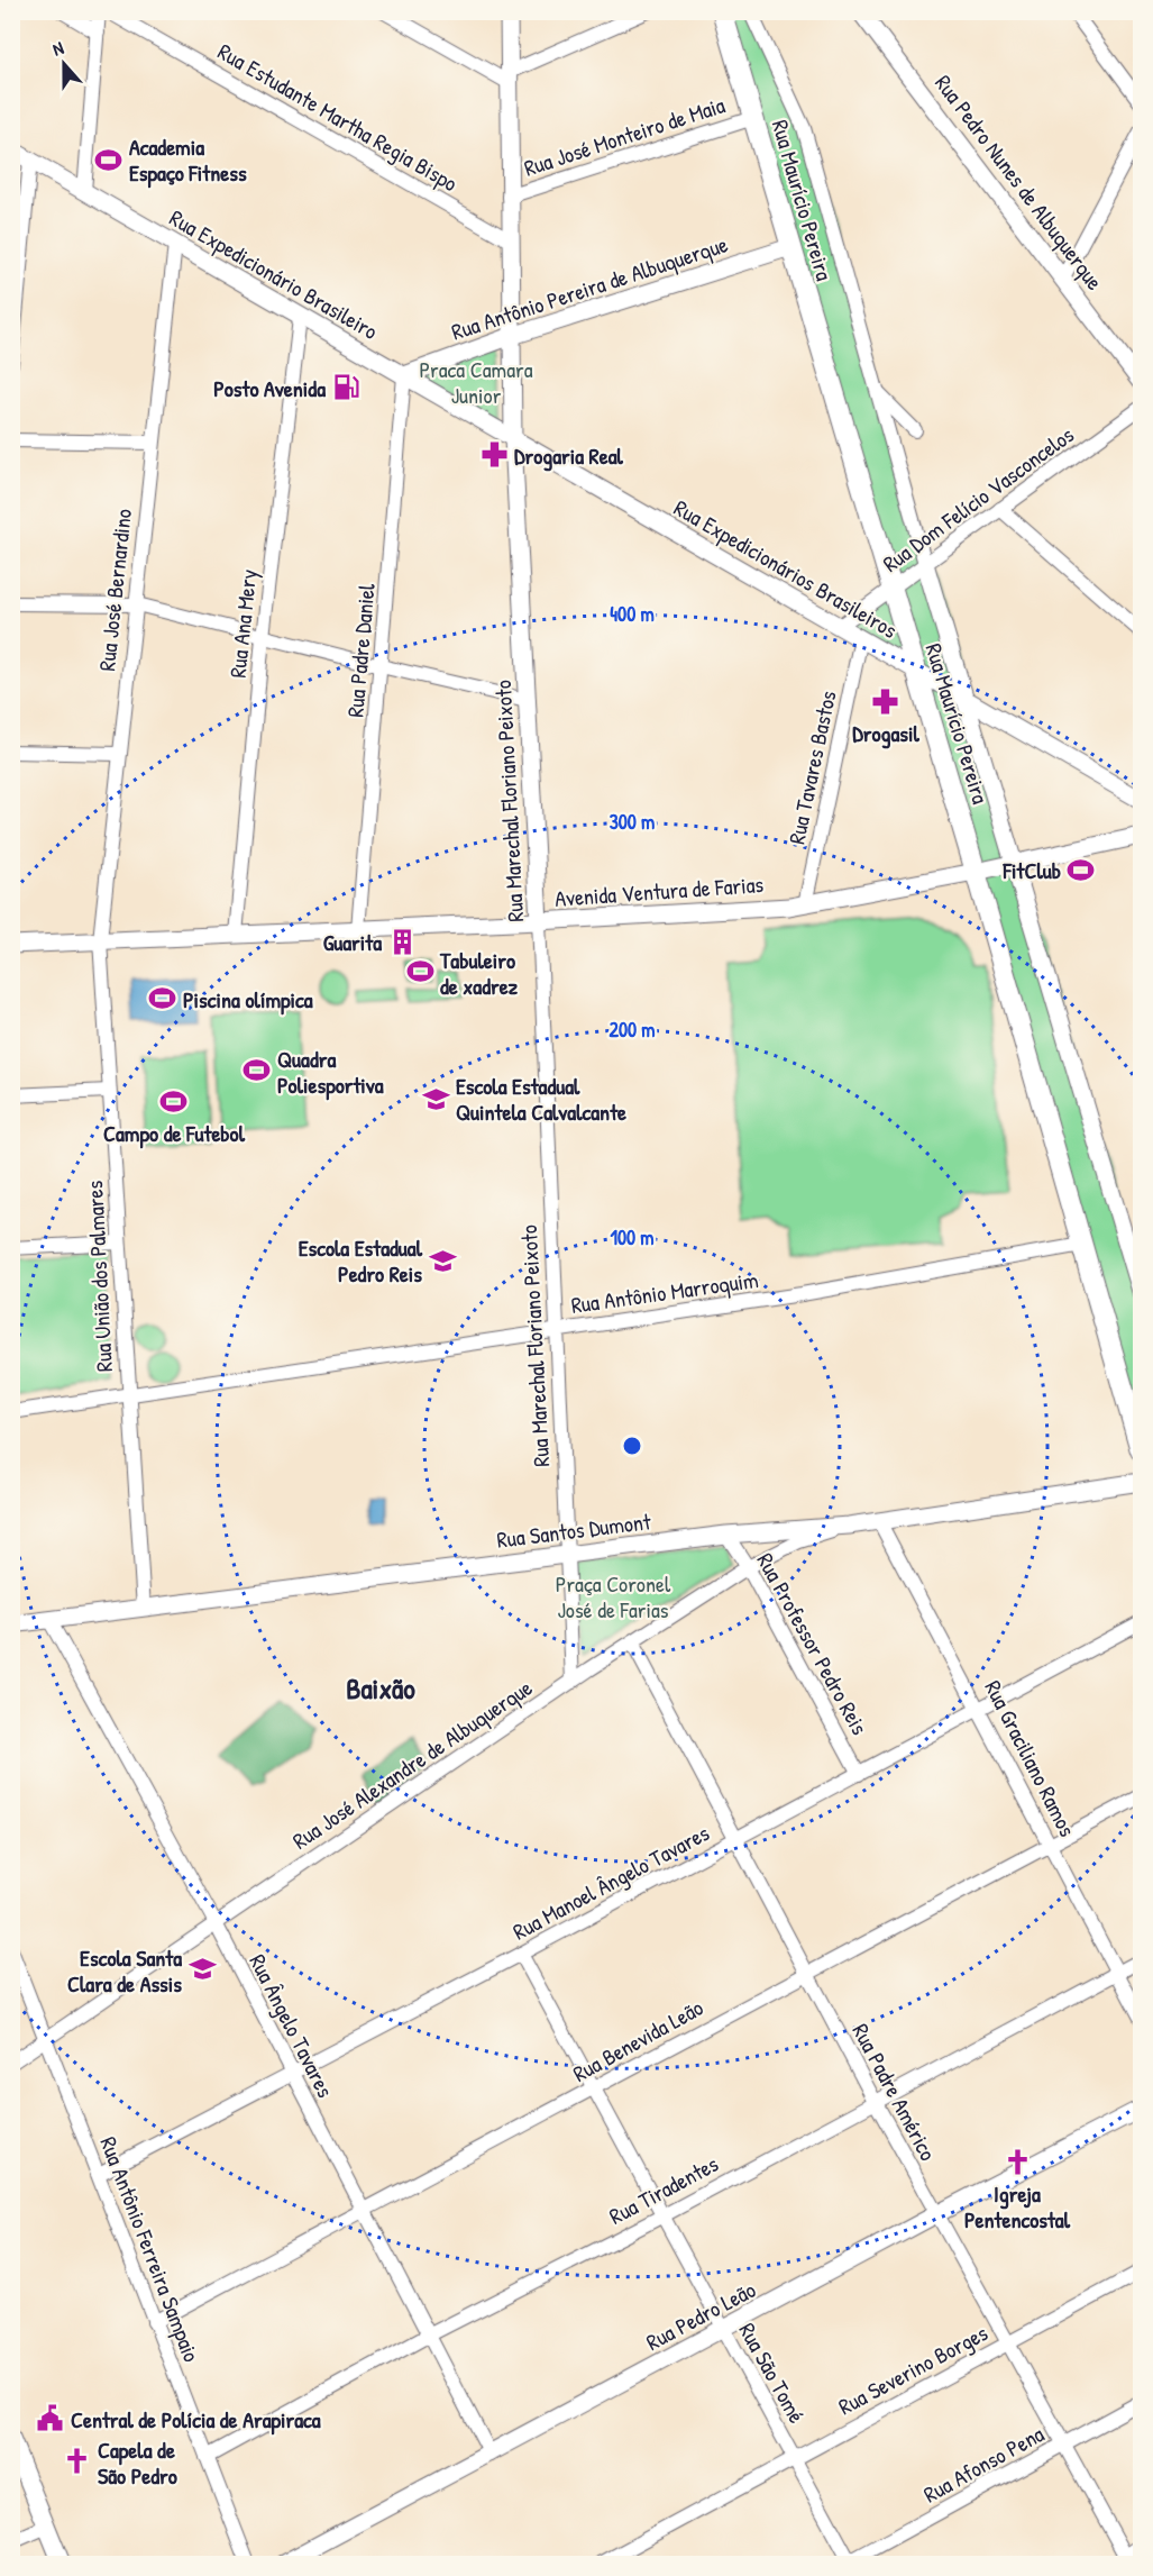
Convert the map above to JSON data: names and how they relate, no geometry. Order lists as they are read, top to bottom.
{
  "streets": {
    "main road": ["Rua Maurício Pereira"],
    "street": [
      "Rua Estudante Martha Regia Bispo",
      "Rua José Monteiro de Maia",
      "Rua Pedro Nunes de Albuquerque",
      "Rua Expedicionário Brasileiro",
      "Rua Antônio Pereira de Albuquerque",
      "Rua Dom Felício Vasconcelos",
      "Rua Expedicionários Brasileiros",
      "Rua José Bernardino",
      "Rua Ana Mery",
      "Rua Padre Daniel",
      "Rua Tavares Bastos",
      "Rua Marechal Floriano Peixoto",
      "Avenida Ventura de Farias",
      "Rua União dos Palmares",
      "Rua Antônio Marroquim",
      "Rua Santos Dumont",
      "Rua Professor Pedro Reis",
      "Rua Graciliano Ramos",
      "Rua José Alexandre de Albuquerque",
      "Rua Manoel Ângelo Tavares",
      "Rua Ângelo Tavares",
      "Rua Benevida Leão",
      "Rua Padre Américo",
      "Rua Tiradentes",
      "Rua Antônio Ferreira Sampaio",
      "Rua Pedro Leão",
      "Rua Severino Borges",
      "Rua São Tomé",
      "Rua Afonso Pena"
    ]
  },
  "crossings": [
    ["Rua Estudante Martha Regia Bispo", "Rua Marechal Floriano Peixoto"],
    ["Rua José Monteiro de Maia", "Rua Maurício Pereira"],
    ["Rua José Monteiro de Maia", "Rua Marechal Floriano Peixoto"],
    ["Rua Maurício Pereira", "Rua Antônio Pereira de Albuquerque"],
    ["Rua Maurício Pereira", "Rua Dom Felício Vasconcelos"],
    ["Rua Maurício Pereira", "Rua Expedicionários Brasileiros"],
    ["Rua Maurício Pereira", "Avenida Ventura de Farias"],
    ["Rua Maurício Pereira", "Rua Antônio Marroquim"],
    ["Rua Expedicionário Brasileiro", "Rua Antônio Pereira de Albuquerque"],
    ["Rua Expedicionário Brasileiro", "Rua Expedicionários Brasileiros"],
    ["Rua Expedicionário Brasileiro", "Rua José Bernardino"],
    ["Rua Expedicionário Brasileiro", "Rua Ana Mery"],
    ["Rua Expedicionário Brasileiro", "Rua Padre Daniel"],
    ["Rua Expedicionário Brasileiro", "Rua Marechal Floriano Peixoto"],
    ["Rua Antônio Pereira de Albuquerque", "Rua Padre Daniel"],
    ["Rua Antônio Pereira de Albuquerque", "Rua Marechal Floriano Peixoto"],
    ["Rua Dom Felício Vasconcelos", "Rua Expedicionários Brasileiros"],
    ["Rua Expedicionários Brasileiros", "Rua Tavares Bastos"],
    ["Rua Expedicionários Brasileiros", "Rua Marechal Floriano Peixoto"],
    ["Rua José Bernardino", "Avenida Ventura de Farias"],
    ["Rua José Bernardino", "Rua União dos Palmares"],
    ["Rua Ana Mery", "Avenida Ventura de Farias"],
    ["Rua Padre Daniel", "Avenida Ventura de Farias"],
    ["Rua Tavares Bastos", "Avenida Ventura de Farias"],
    ["Rua Marechal Floriano Peixoto", "Avenida Ventura de Farias"],
    ["Rua Marechal Floriano Peixoto", "Rua Antônio Marroquim"],
    ["Rua Marechal Floriano Peixoto", "Rua Santos Dumont"],
    ["Rua Marechal Floriano Peixoto", "Rua José Alexandre de Albuquerque"],
    ["Avenida Ventura de Farias", "Rua União dos Palmares"],
    ["Rua União dos Palmares", "Rua Antônio Marroquim"],
    ["Rua União dos Palmares", "Rua Santos Dumont"],
    ["Rua Santos Dumont", "Rua Professor Pedro Reis"],
    ["Rua Santos Dumont", "Rua Graciliano Ramos"],
    ["Rua Santos Dumont", "Rua José Alexandre de Albuquerque"],
    ["Rua Santos Dumont", "Rua Ângelo Tavares"],
    ["Rua Professor Pedro Reis", "Rua José Alexandre de Albuquerque"],
    ["Rua Professor Pedro Reis", "Rua Manoel Ângelo Tavares"],
    ["Rua Graciliano Ramos", "Rua Manoel Ângelo Tavares"],
    ["Rua Graciliano Ramos", "Rua Benevida Leão"],
    ["Rua Graciliano Ramos", "Rua Tiradentes"],
    ["Rua José Alexandre de Albuquerque", "Rua Ângelo Tavares"],
    ["Rua José Alexandre de Albuquerque", "Rua Padre Américo"],
    ["Rua José Alexandre de Albuquerque", "Rua Antônio Ferreira Sampaio"],
    ["Rua Manoel Ângelo Tavares", "Rua Ângelo Tavares"],
    ["Rua Manoel Ângelo Tavares", "Rua Padre Américo"],
    ["Rua Manoel Ângelo Tavares", "Rua Antônio Ferreira Sampaio"],
    ["Rua Manoel Ângelo Tavares", "Rua São Tomé"],
    ["Rua Ângelo Tavares", "Rua Benevida Leão"],
    ["Rua Ângelo Tavares", "Rua Tiradentes"],
    ["Rua Ângelo Tavares", "Rua Pedro Leão"],
    ["Rua Benevida Leão", "Rua Padre Américo"],
    ["Rua Benevida Leão", "Rua Antônio Ferreira Sampaio"],
    ["Rua Benevida Leão", "Rua São Tomé"],
    ["Rua Padre Américo", "Rua Tiradentes"],
    ["Rua Padre Américo", "Rua Pedro Leão"],
    ["Rua Padre Américo", "Rua Severino Borges"],
    ["Rua Padre Américo", "Rua Afonso Pena"],
    ["Rua Tiradentes", "Rua Antônio Ferreira Sampaio"],
    ["Rua Tiradentes", "Rua São Tomé"],
    ["Rua Pedro Leão", "Rua São Tomé"],
    ["Rua Severino Borges", "Rua São Tomé"],
    ["Rua São Tomé", "Rua Afonso Pena"]
  ],
  "districts": ["Baixão"],
  "parks": ["Praca Camara Junior", "Praça Coronel José de Farias"],
  "places": {
    "sports": [
      "Academia Espaço Fitness",
      "FitClub",
      "Tabuleiro de xadrez",
      "Piscina olímpica",
      "Quadra Poliesportiva",
      "Campo de Futebol"
    ],
    "fuel station": ["Posto Avenida"],
    "pharmacy": ["Drogaria Real", "Drogasil"],
    "building": ["Guarita"],
    "school or university": ["Escola Estadual Quintela Calvalcante", "Escola Estadual Pedro Reis", "Escola Santa Clara de Assis"],
    "church": ["Igreja Pentencostal", "Capela de São Pedro"],
    "public building": ["Central de Polícia de Arapiraca"]
  },
  "north": "top",
  "rings": [
    "400 m",
    "300 m",
    "200 m",
    "100 m"
  ]
}
